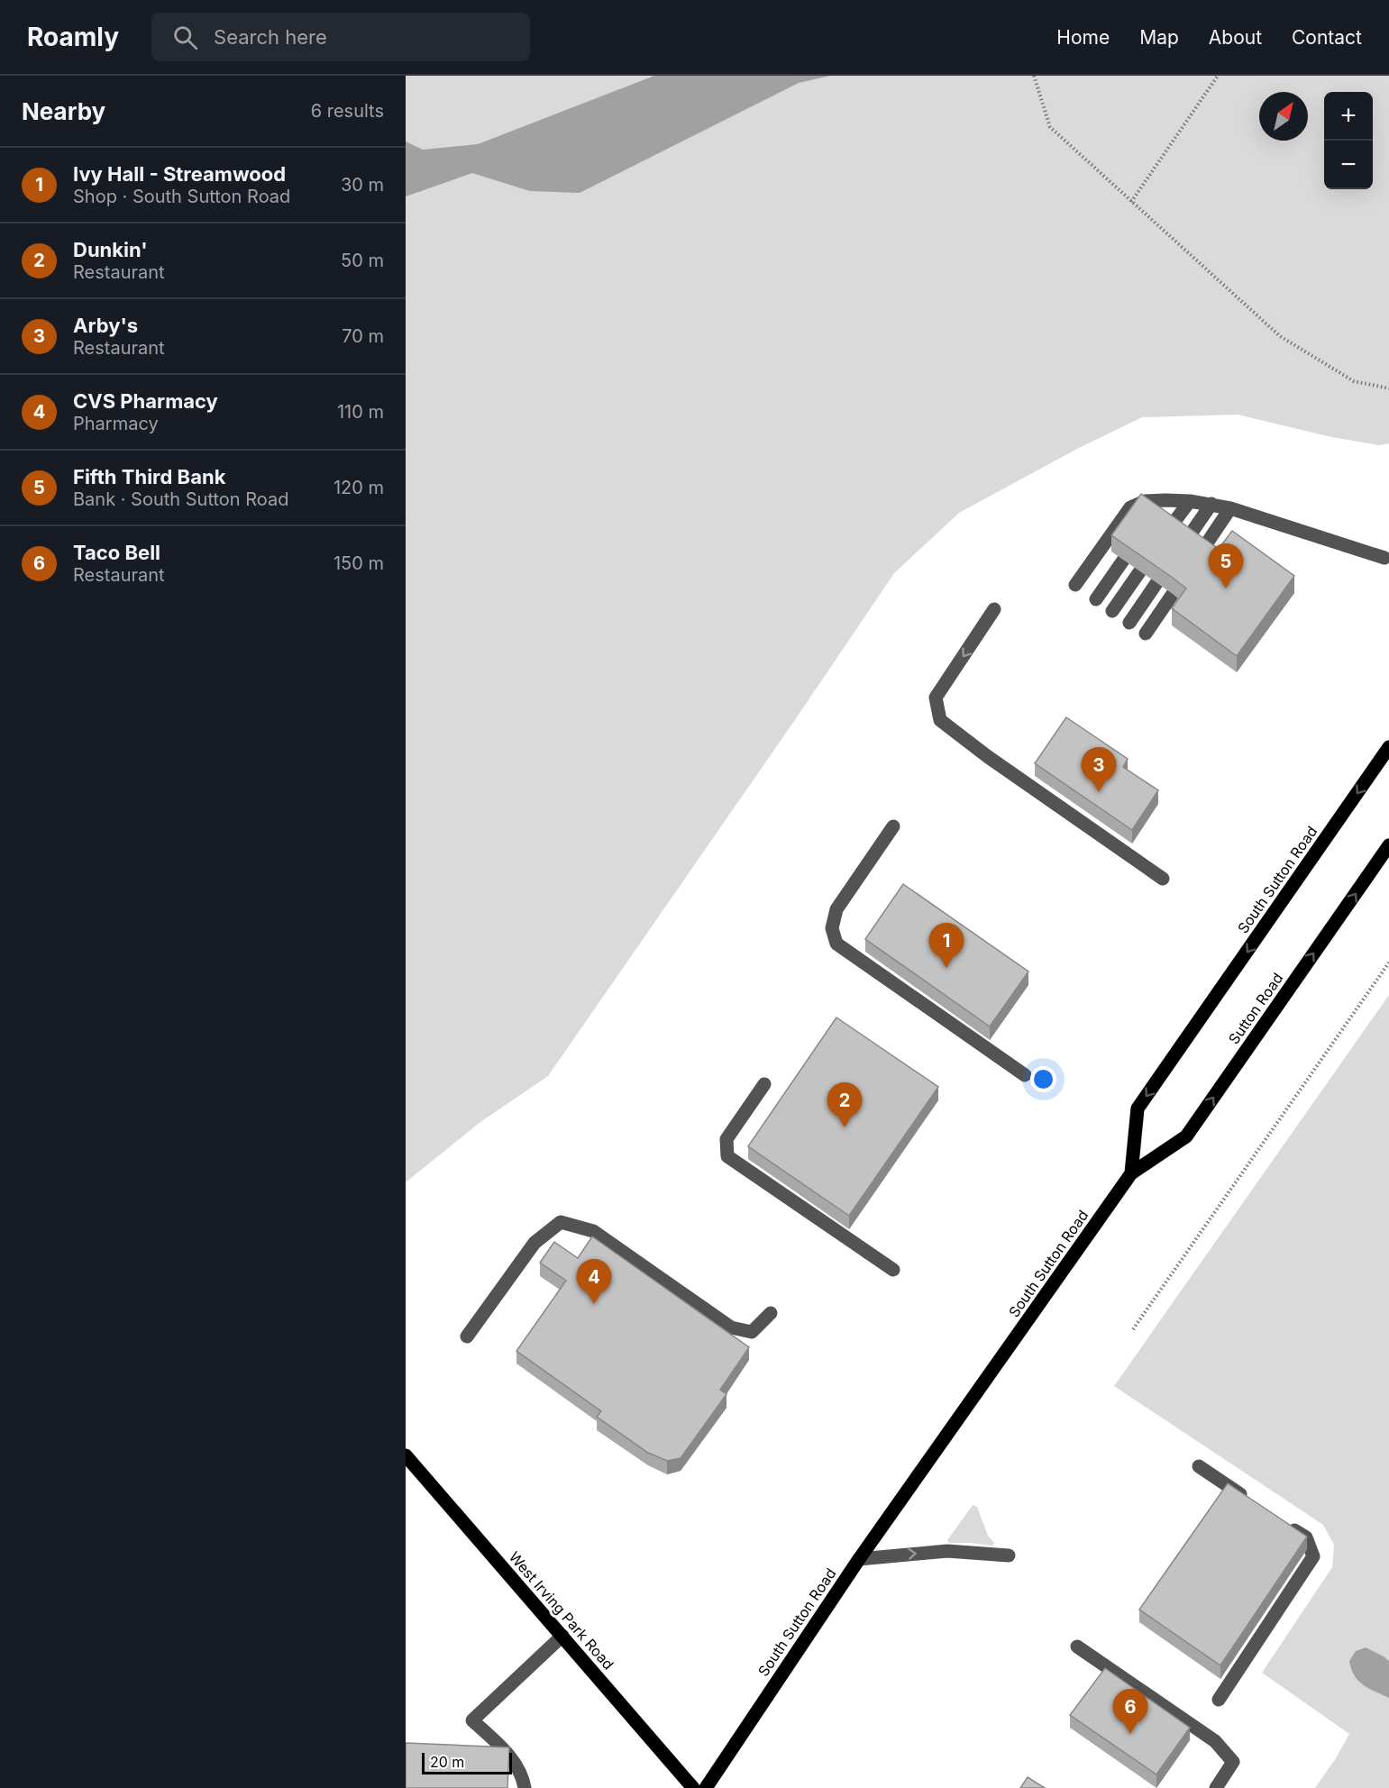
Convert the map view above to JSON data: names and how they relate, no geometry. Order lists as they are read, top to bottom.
{
  "streets": {
    "main road": ["South Sutton Road", "Sutton Road", "West Irving Park Road"]
  },
  "crossings": [
    ["South Sutton Road", "Sutton Road"]
  ],
  "one_way": ["South Sutton Road", "Sutton Road"],
  "scale_bar": "20 m",
  "north": "top right",
  "page": {
    "header": "Roamly",
    "search": "Search here",
    "nav": [
      "Home",
      "Map",
      "About",
      "Contact"
    ],
    "heading": ["Nearby", "6 results"],
    "map_buttons": ["+", "−"],
    "list": [
      {
        "mark": "1",
        "name": "Ivy Hall - Streamwood",
        "note": "Shop · South Sutton Road",
        "value": "30 m"
      },
      {
        "mark": "2",
        "name": "Dunkin'",
        "note": "Restaurant",
        "value": "50 m"
      },
      {
        "mark": "3",
        "name": "Arby's",
        "note": "Restaurant",
        "value": "70 m"
      },
      {
        "mark": "4",
        "name": "CVS Pharmacy",
        "note": "Pharmacy",
        "value": "110 m"
      },
      {
        "mark": "5",
        "name": "Fifth Third Bank",
        "note": "Bank · South Sutton Road",
        "value": "120 m"
      },
      {
        "mark": "6",
        "name": "Taco Bell",
        "note": "Restaurant",
        "value": "150 m"
      }
    ],
    "pins": [
      "5",
      "3",
      "1",
      "2",
      "4",
      "6"
    ],
    "scale": "20 m"
  }
}
